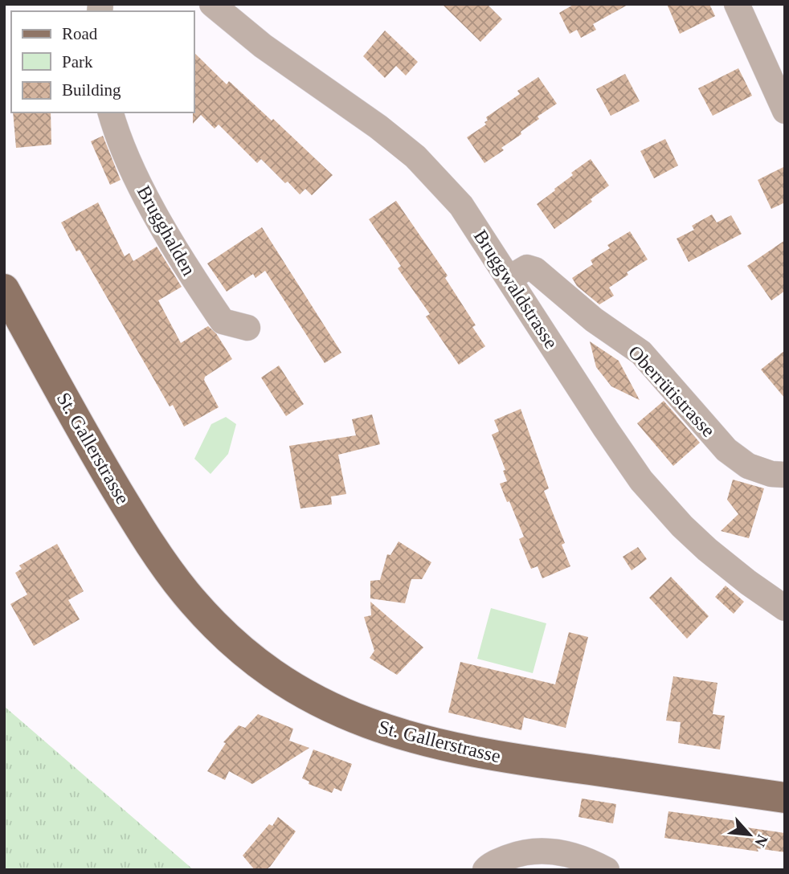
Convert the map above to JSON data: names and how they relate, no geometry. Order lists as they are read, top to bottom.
{
  "streets": {
    "main road": ["St. Gallerstrasse"],
    "street": ["Brugghalden", "Bruggwaldstrasse", "Oberrütistrasse"]
  },
  "crossings": [
    ["Bruggwaldstrasse", "Oberrütistrasse"]
  ],
  "legend": ["Road", "Park", "Building"],
  "north": "bottom right"
}
